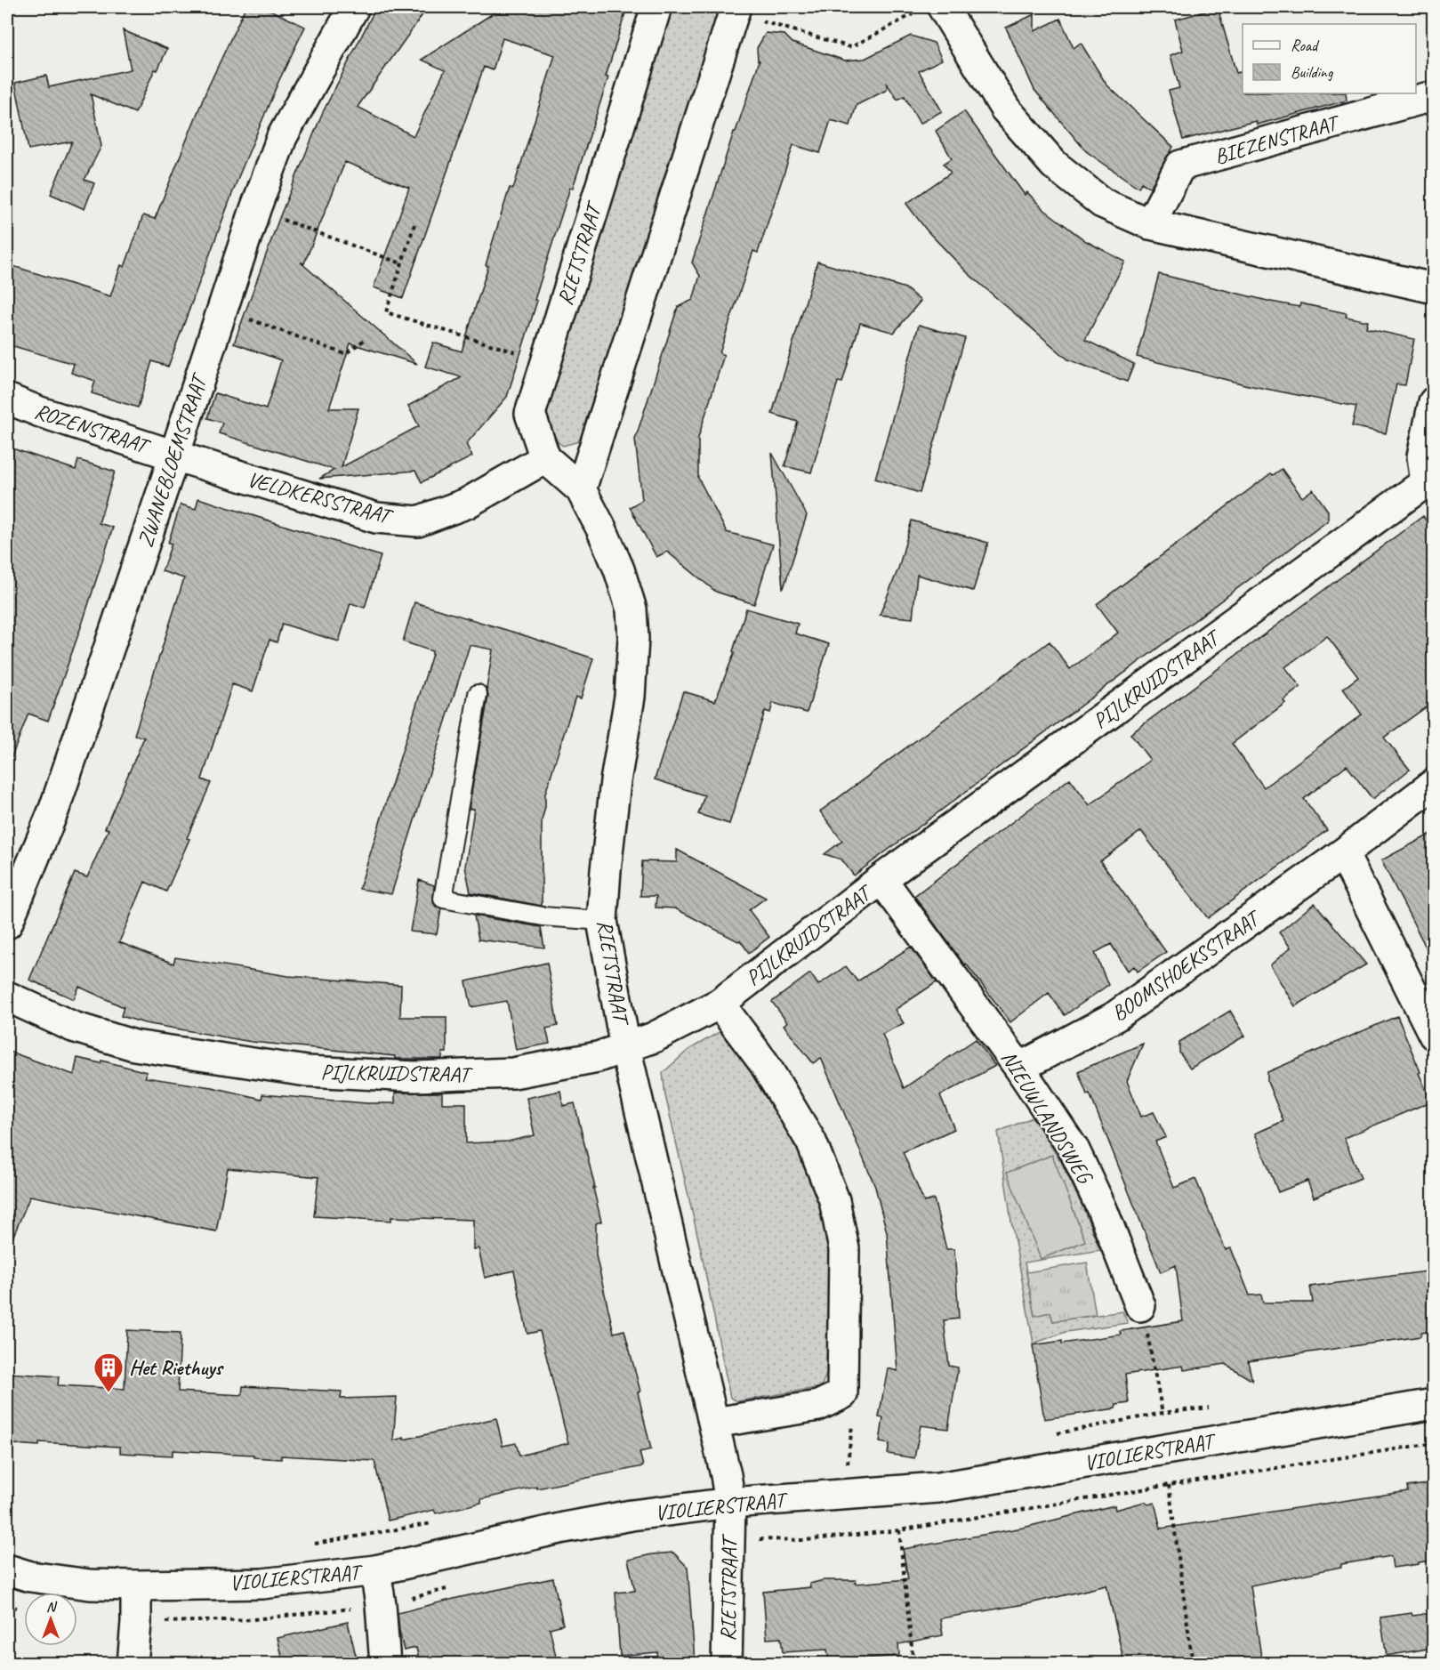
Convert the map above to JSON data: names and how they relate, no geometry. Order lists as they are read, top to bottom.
{
  "streets": {
    "street": [
      "BIEZENSTRAAT",
      "RIETSTRAAT",
      "ROZENSTRAAT",
      "ZWANEBLOEMSTRAAT",
      "VELDKERSSTRAAT",
      "PIJLKRUIDSTRAAT",
      "BOOMSHOEKSSTRAAT",
      "NIEUWLANDSWEG",
      "VIOLIERSTRAAT"
    ]
  },
  "crossings": [
    ["RIETSTRAAT", "VELDKERSSTRAAT"],
    ["RIETSTRAAT", "PIJLKRUIDSTRAAT"],
    ["RIETSTRAAT", "VIOLIERSTRAAT"],
    ["ROZENSTRAAT", "ZWANEBLOEMSTRAAT"],
    ["ROZENSTRAAT", "VELDKERSSTRAAT"],
    ["ZWANEBLOEMSTRAAT", "VELDKERSSTRAAT"],
    ["PIJLKRUIDSTRAAT", "NIEUWLANDSWEG"],
    ["BOOMSHOEKSSTRAAT", "NIEUWLANDSWEG"]
  ],
  "places": {
    "building": ["Het Riethuys"]
  },
  "legend": ["Road", "Building"],
  "north": "top"
}
